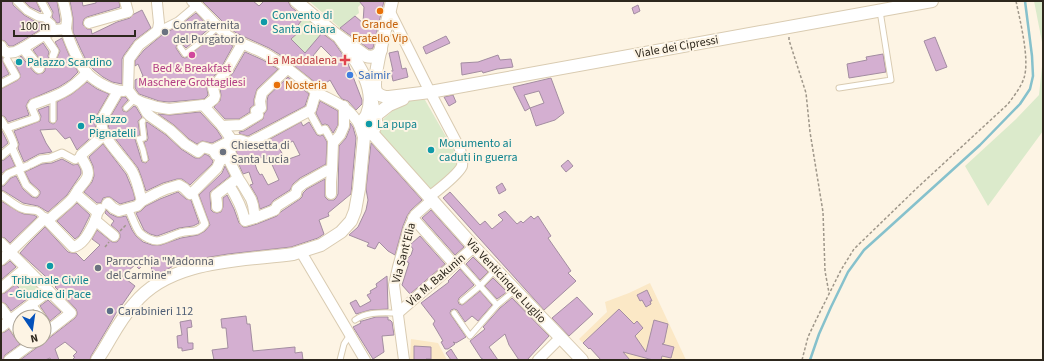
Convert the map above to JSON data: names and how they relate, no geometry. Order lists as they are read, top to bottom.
{
  "streets": {
    "street": [
      "Viale dei Cipressi",
      "Via Sant'Elia",
      "Via M. Bakunin",
      "Via Venticinque Luglio"
    ]
  },
  "crossings": [
    ["Viale dei Cipressi", "Via Sant'Elia"],
    ["Via Sant'Elia", "Via M. Bakunin"],
    ["Via Sant'Elia", "Via Venticinque Luglio"],
    ["Via M. Bakunin", "Via Venticinque Luglio"]
  ],
  "places": {
    "other": [
      "Grande Fratello Vip",
      "Convento di Santa Chiara",
      "Confraternita del Purgatorio",
      "Bed & Breakfast Maschere Grottagliesi",
      "Palazzo Scardino",
      "Saimir",
      "Nosteria",
      "La pupa",
      "Palazzo Pignatelli",
      "Monumento ai caduti in guerra",
      "Chiesetta di Santa Lucia",
      "Tribunale Civile - Giudice di Pace",
      "Parrocchia \"Madonna del Carmine\"",
      "Carabinieri 112"
    ],
    "health": ["La Maddalena"]
  },
  "scale_bar": "100 m",
  "north": "bottom"
}
